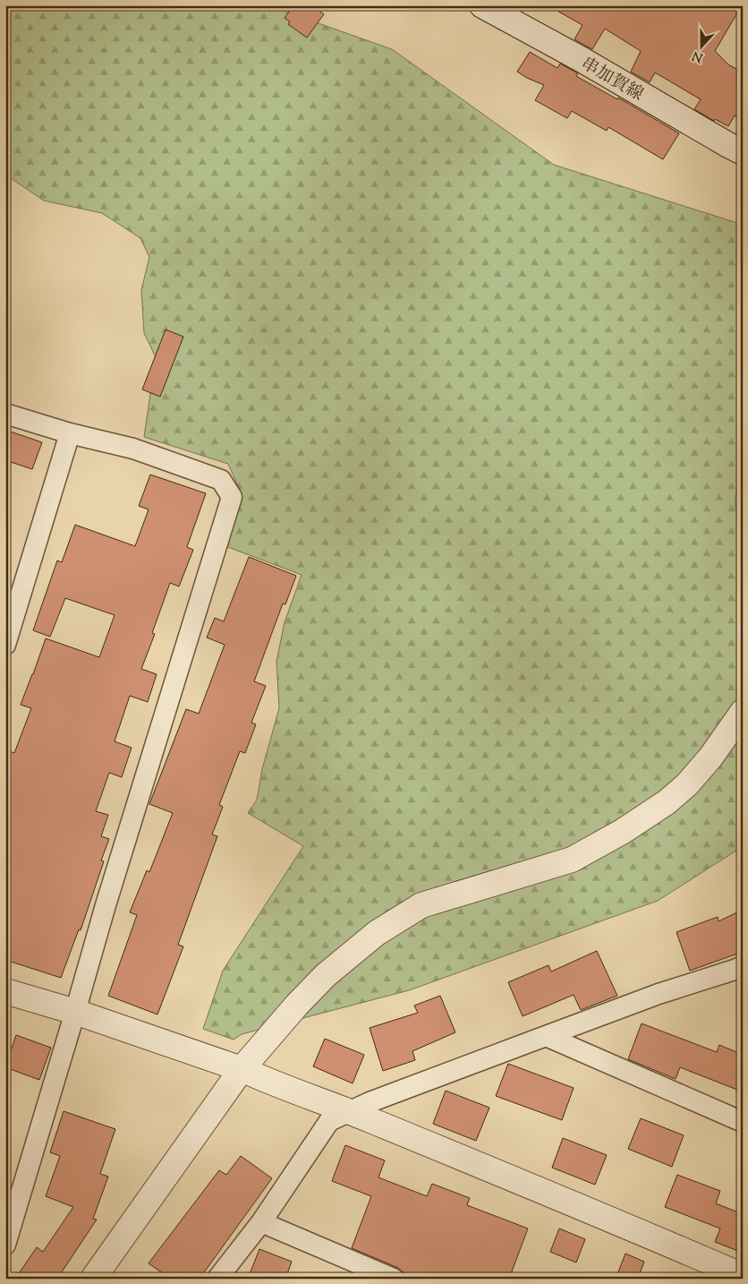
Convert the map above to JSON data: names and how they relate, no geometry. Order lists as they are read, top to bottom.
{
  "streets": {
    "street": ["串加賀線"]
  },
  "north": "bottom"
}
